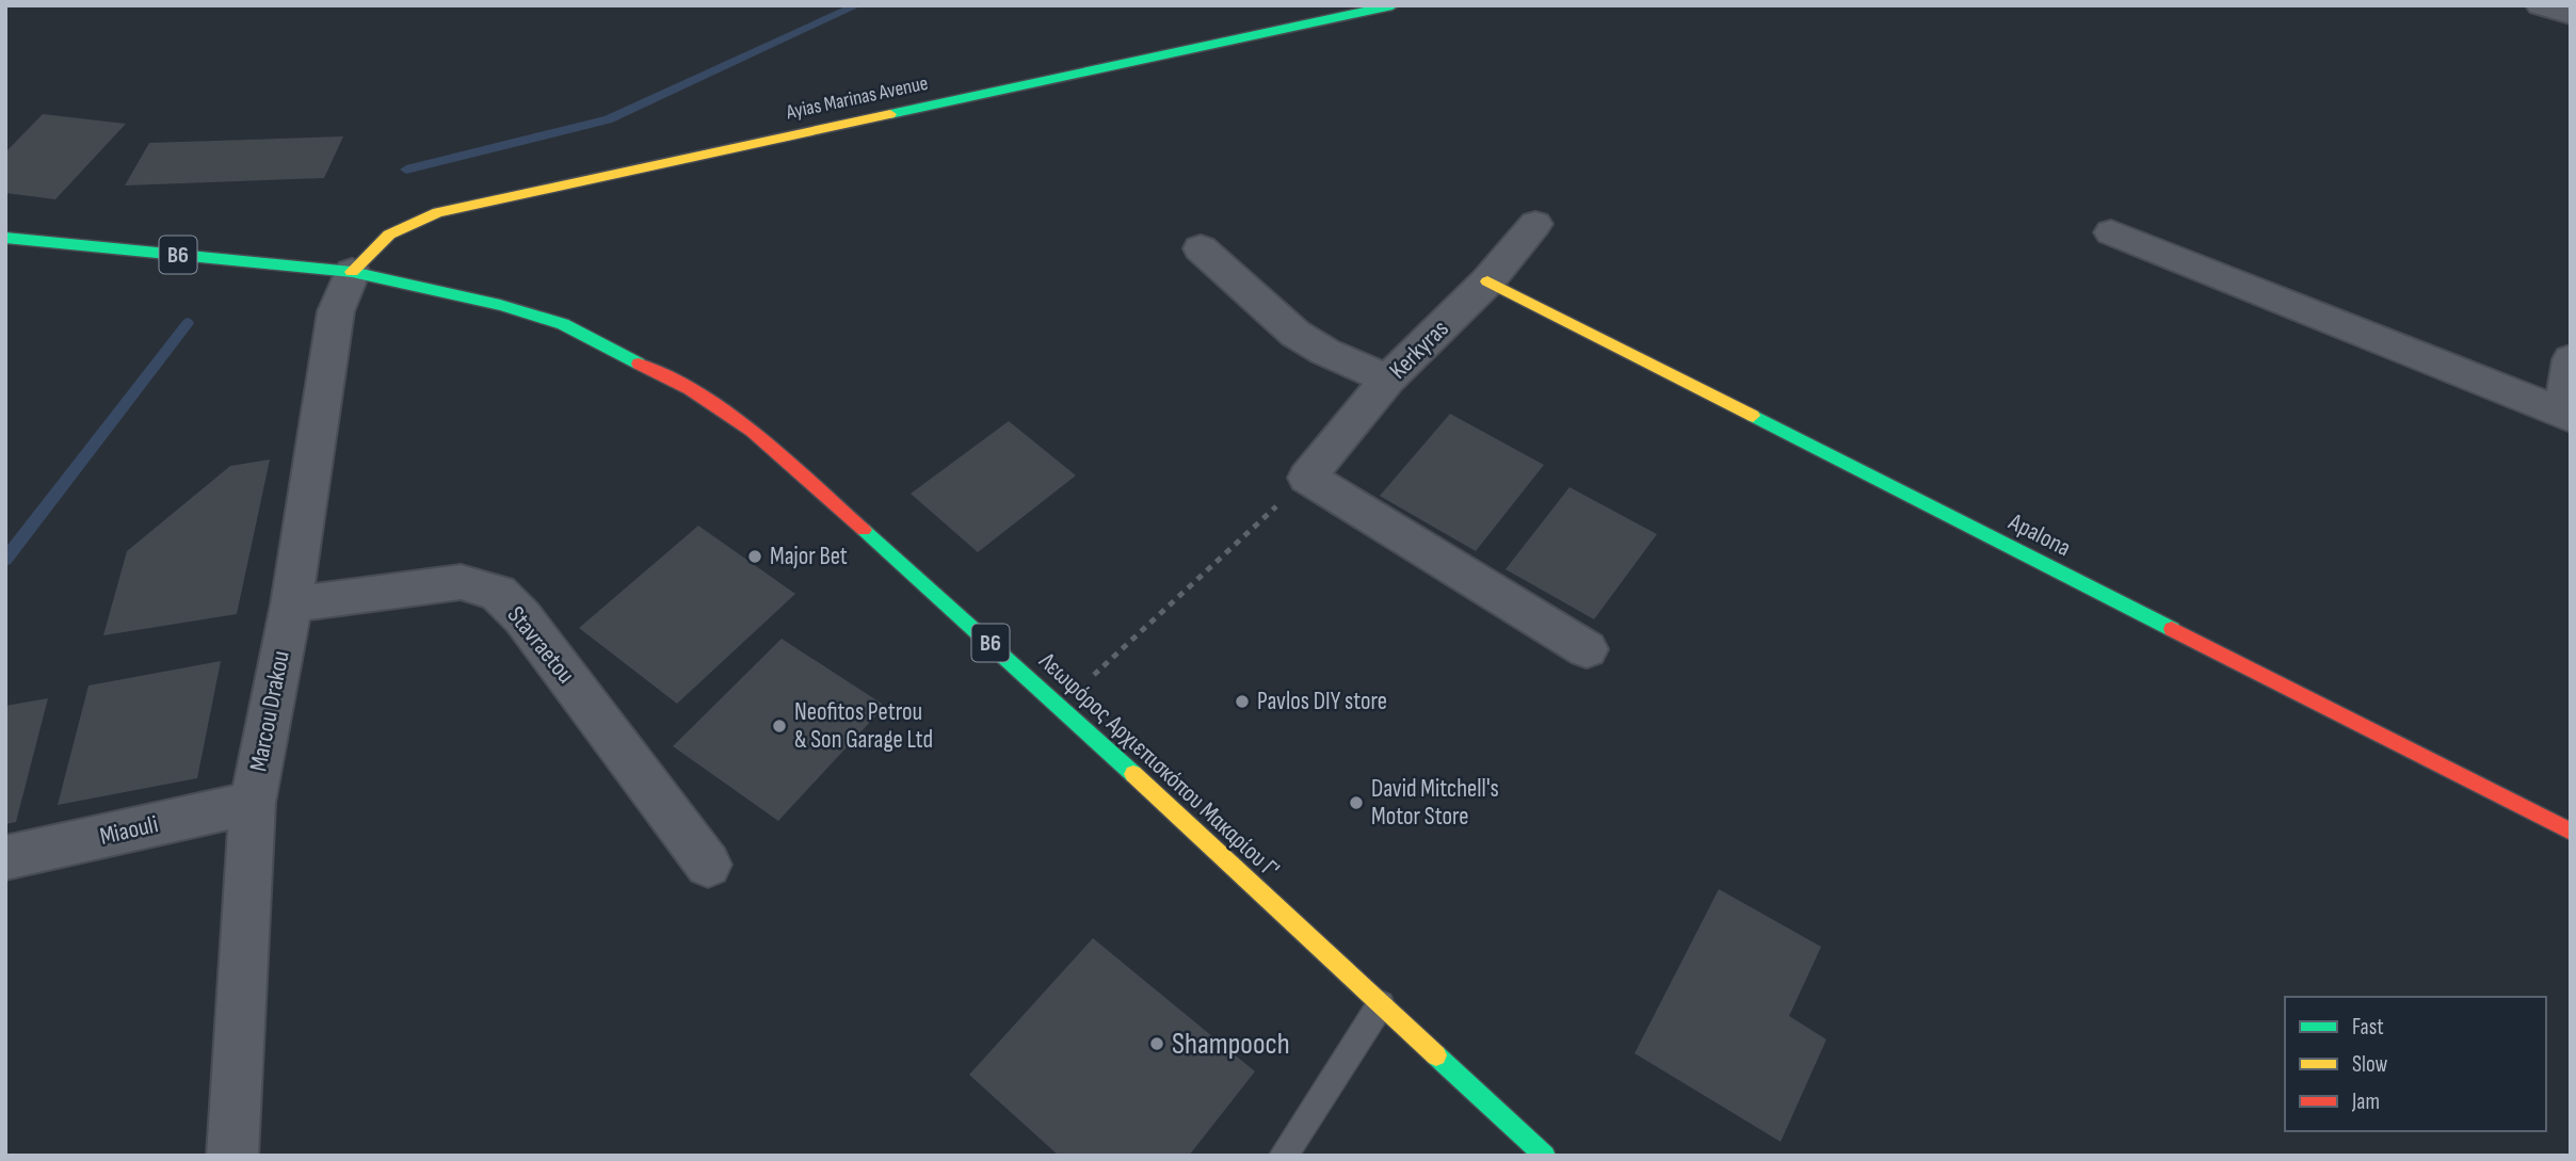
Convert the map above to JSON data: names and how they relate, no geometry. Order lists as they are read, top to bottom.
{
  "streets": {
    "street": [
      "Ayias Marinas Avenue",
      "B6",
      "Kerkyras",
      "Apalona",
      "Stavraetou",
      "Marcou Drakou",
      "Λεωφόρος Αρχιεπισκόπου Μακαρίου Γ'",
      "Miaouli"
    ]
  },
  "crossings": [
    ["Ayias Marinas Avenue", "Marcou Drakou"],
    ["Ayias Marinas Avenue", "Λεωφόρος Αρχιεπισκόπου Μακαρίου Γ'"],
    ["Kerkyras", "Apalona"],
    ["Stavraetou", "Marcou Drakou"],
    ["Marcou Drakou", "Λεωφόρος Αρχιεπισκόπου Μακαρίου Γ'"],
    ["Marcou Drakou", "Miaouli"]
  ],
  "places": [
    "Major Bet",
    "Pavlos DIY store",
    "Neofitos Petrou & Son Garage Ltd",
    "David Mitchell's Motor Store",
    "Shampooch"
  ],
  "legend": ["Fast", "Slow", "Jam"]
}
